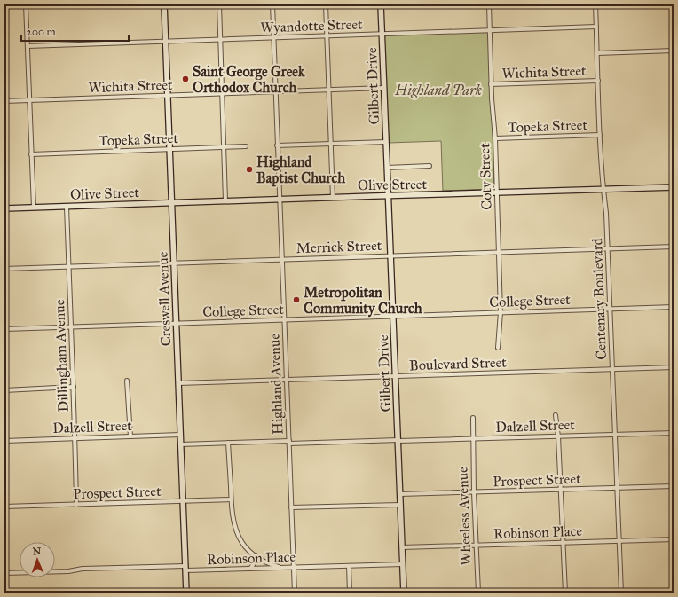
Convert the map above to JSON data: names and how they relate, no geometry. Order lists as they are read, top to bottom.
{
  "streets": {
    "street": [
      "Wyandotte Street",
      "Wichita Street",
      "Gilbert Drive",
      "Topeka Street",
      "Coty Street",
      "Olive Street",
      "Merrick Street",
      "Creswell Avenue",
      "Centenary Boulevard",
      "College Street",
      "Dillingham Avenue",
      "Boulevard Street",
      "Highland Avenue",
      "Dalzell Street",
      "Prospect Street",
      "Wheeless Avenue",
      "Robinson Place"
    ]
  },
  "crossings": [
    ["Wyandotte Street", "Gilbert Drive"],
    ["Wyandotte Street", "Coty Street"],
    ["Wyandotte Street", "Creswell Avenue"],
    ["Wyandotte Street", "Centenary Boulevard"],
    ["Wyandotte Street", "Highland Avenue"],
    ["Wichita Street", "Gilbert Drive"],
    ["Wichita Street", "Coty Street"],
    ["Wichita Street", "Creswell Avenue"],
    ["Wichita Street", "Centenary Boulevard"],
    ["Wichita Street", "Highland Avenue"],
    ["Gilbert Drive", "Olive Street"],
    ["Gilbert Drive", "Merrick Street"],
    ["Gilbert Drive", "College Street"],
    ["Gilbert Drive", "Boulevard Street"],
    ["Gilbert Drive", "Dalzell Street"],
    ["Gilbert Drive", "Prospect Street"],
    ["Gilbert Drive", "Robinson Place"],
    ["Topeka Street", "Coty Street"],
    ["Topeka Street", "Creswell Avenue"],
    ["Topeka Street", "Centenary Boulevard"],
    ["Coty Street", "Olive Street"],
    ["Coty Street", "Merrick Street"],
    ["Coty Street", "College Street"],
    ["Olive Street", "Creswell Avenue"],
    ["Olive Street", "Centenary Boulevard"],
    ["Olive Street", "Dillingham Avenue"],
    ["Olive Street", "Highland Avenue"],
    ["Merrick Street", "Creswell Avenue"],
    ["Merrick Street", "Centenary Boulevard"],
    ["Merrick Street", "Dillingham Avenue"],
    ["Merrick Street", "Highland Avenue"],
    ["Creswell Avenue", "College Street"],
    ["Creswell Avenue", "Boulevard Street"],
    ["Creswell Avenue", "Dalzell Street"],
    ["Creswell Avenue", "Prospect Street"],
    ["Creswell Avenue", "Robinson Place"],
    ["Centenary Boulevard", "College Street"],
    ["Centenary Boulevard", "Boulevard Street"],
    ["Centenary Boulevard", "Dalzell Street"],
    ["Centenary Boulevard", "Prospect Street"],
    ["Centenary Boulevard", "Robinson Place"],
    ["College Street", "Dillingham Avenue"],
    ["College Street", "Highland Avenue"],
    ["Dillingham Avenue", "Dalzell Street"],
    ["Dillingham Avenue", "Prospect Street"],
    ["Boulevard Street", "Highland Avenue"],
    ["Highland Avenue", "Dalzell Street"],
    ["Highland Avenue", "Robinson Place"],
    ["Dalzell Street", "Wheeless Avenue"],
    ["Prospect Street", "Wheeless Avenue"],
    ["Wheeless Avenue", "Robinson Place"]
  ],
  "parks": ["Highland Park"],
  "places": ["Saint George Greek Orthodox Church", "Highland Baptist Church", "Metropolitan Community Church"],
  "scale_bar": "200 m",
  "north": "top"
}
